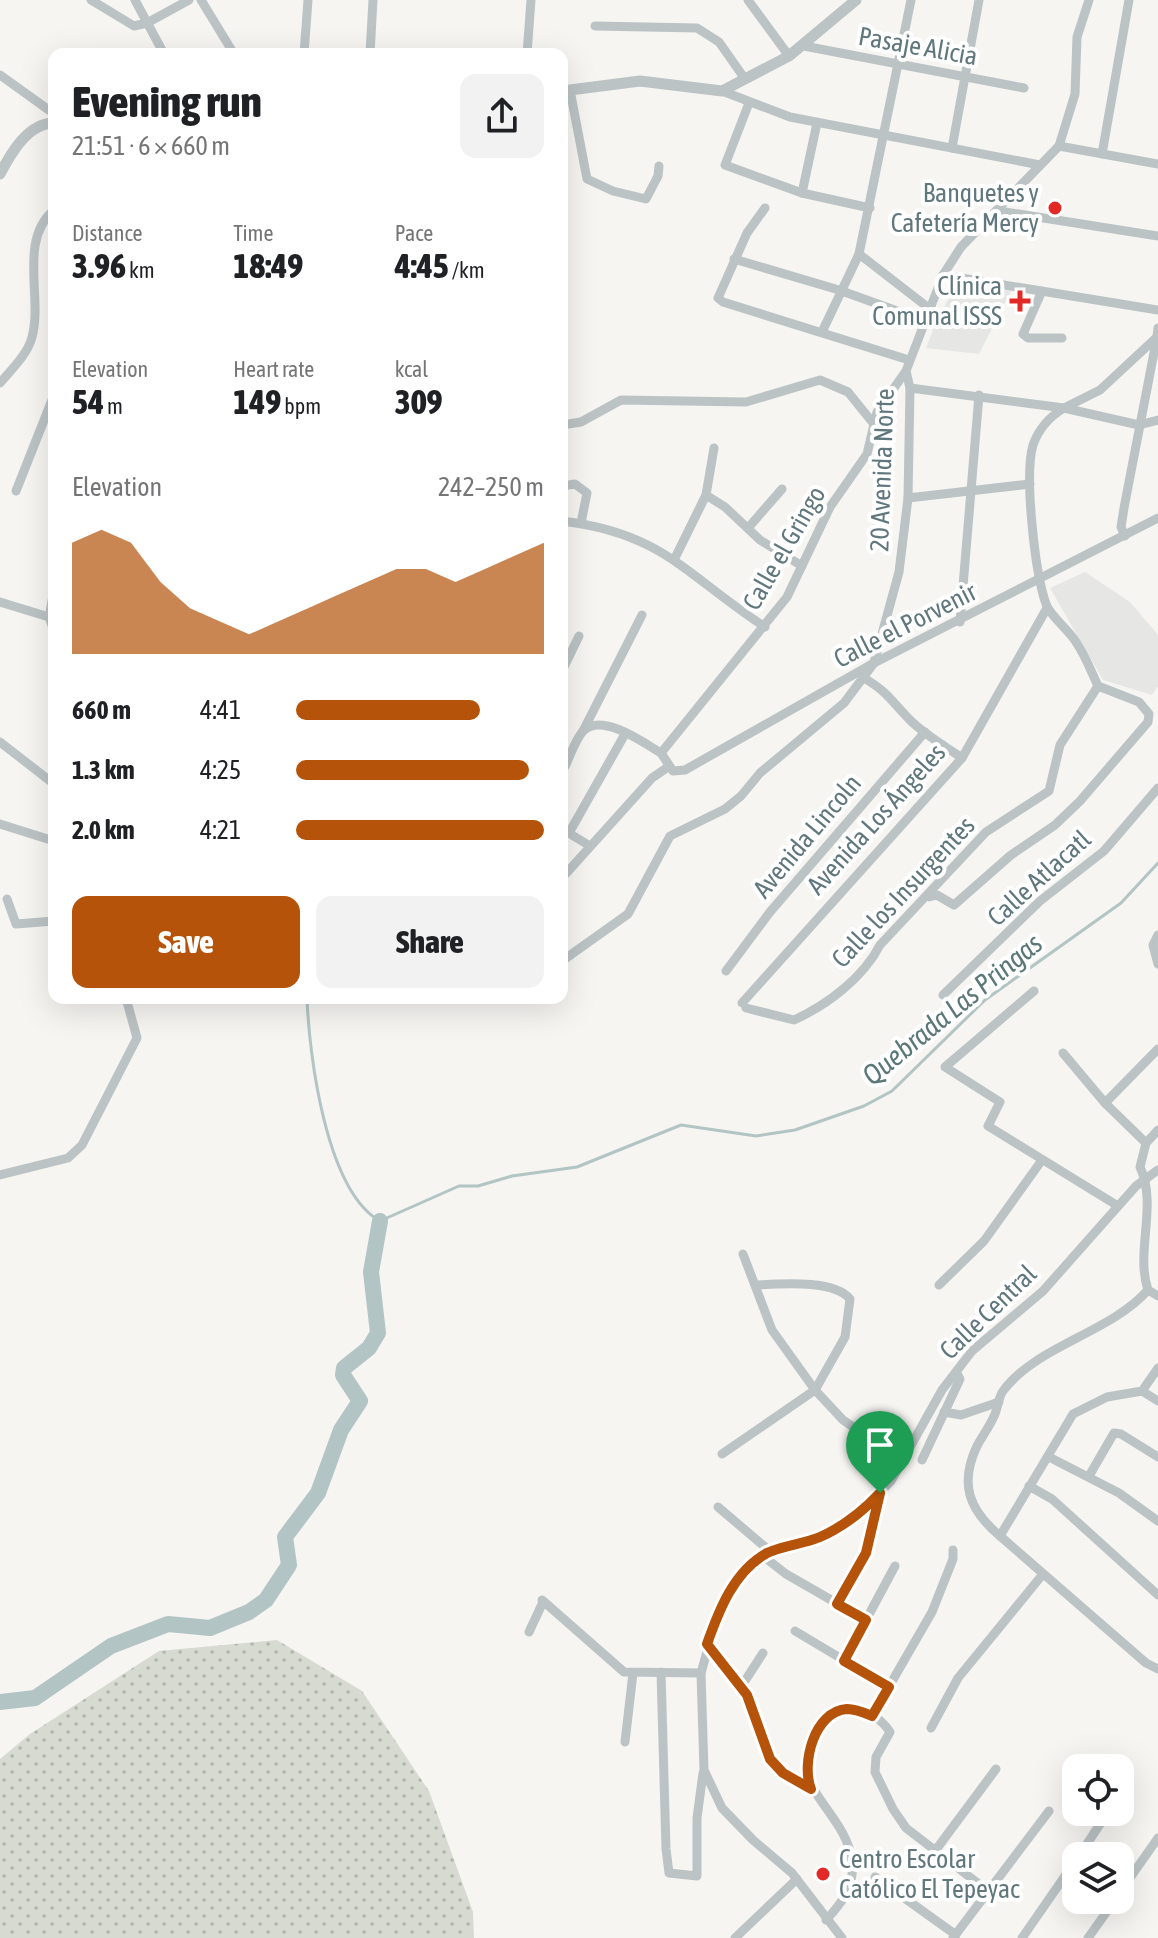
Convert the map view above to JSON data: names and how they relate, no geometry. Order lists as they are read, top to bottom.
{
  "streets": {
    "street": [
      "Pasaje Alicia",
      "20 Avenida Norte",
      "Calle el Gringo",
      "Calle el Porvenir",
      "Avenida Los Ángeles",
      "Avenida Lincoln",
      "Calle Atlacatl",
      "Calle los Insurgentes",
      "Calle Central"
    ]
  },
  "crossings": [
    ["20 Avenida Norte", "Calle el Gringo"],
    ["20 Avenida Norte", "Calle el Porvenir"],
    ["Avenida Los Ángeles", "Calle los Insurgentes"]
  ],
  "water": ["Quebrada Las Pringas"],
  "places": {
    "other": ["Banquetes y Cafetería Mercy", "Centro Escolar Católico El Tepeyac"],
    "health": ["Clínica Comunal ISSS"]
  },
  "page": {
    "heading": ["Evening run", "21:51 · 6 × 660 m"],
    "stats": [
      ["Distance", "3.96 km"],
      ["Time", "18:49"],
      ["Pace", "4:45 /km"],
      ["Elevation", "54 m"],
      ["Heart rate", "149 bpm"],
      ["kcal", "309"]
    ],
    "chart": ["Elevation", "242–250 m"],
    "list": [
      {
        "name": "660 m",
        "note": "4:41"
      },
      {
        "name": "1.3 km",
        "note": "4:25"
      },
      {
        "name": "2.0 km",
        "note": "4:21"
      }
    ],
    "buttons": ["Save", "Share"]
  }
}
